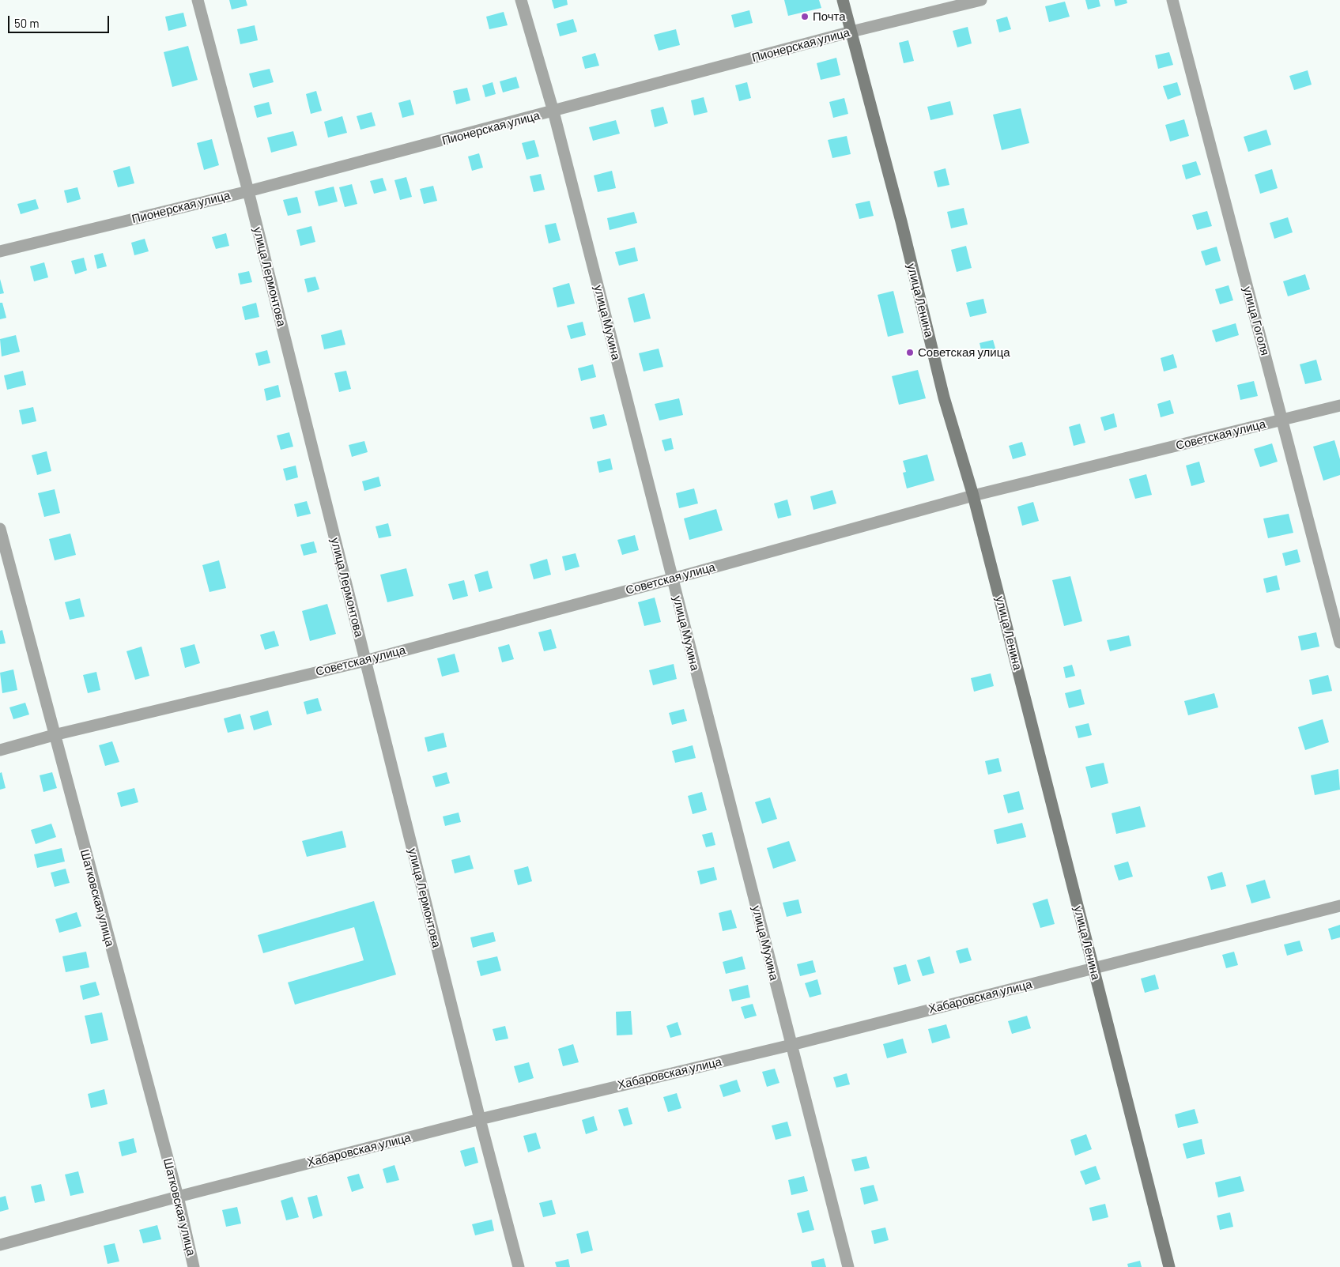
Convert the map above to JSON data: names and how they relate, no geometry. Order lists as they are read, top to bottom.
{
  "streets": {
    "main road": ["улица Ленина"],
    "street": [
      "Пионерская улица",
      "улица Лермонтова",
      "улица Гоголя",
      "улица Мухина",
      "Советская улица",
      "Шатковская улица",
      "Хабаровская улица"
    ]
  },
  "crossings": [
    ["Пионерская улица", "улица Лермонтова"],
    ["Пионерская улица", "улица Ленина"],
    ["Пионерская улица", "улица Мухина"],
    ["улица Лермонтова", "Советская улица"],
    ["улица Лермонтова", "Хабаровская улица"],
    ["улица Ленина", "Советская улица"],
    ["улица Ленина", "Хабаровская улица"],
    ["улица Гоголя", "Советская улица"],
    ["улица Мухина", "Советская улица"],
    ["улица Мухина", "Хабаровская улица"],
    ["Советская улица", "Шатковская улица"],
    ["Шатковская улица", "Хабаровская улица"]
  ],
  "places": ["Почта", "Советская улица"],
  "scale_bar": "50 m"
}
